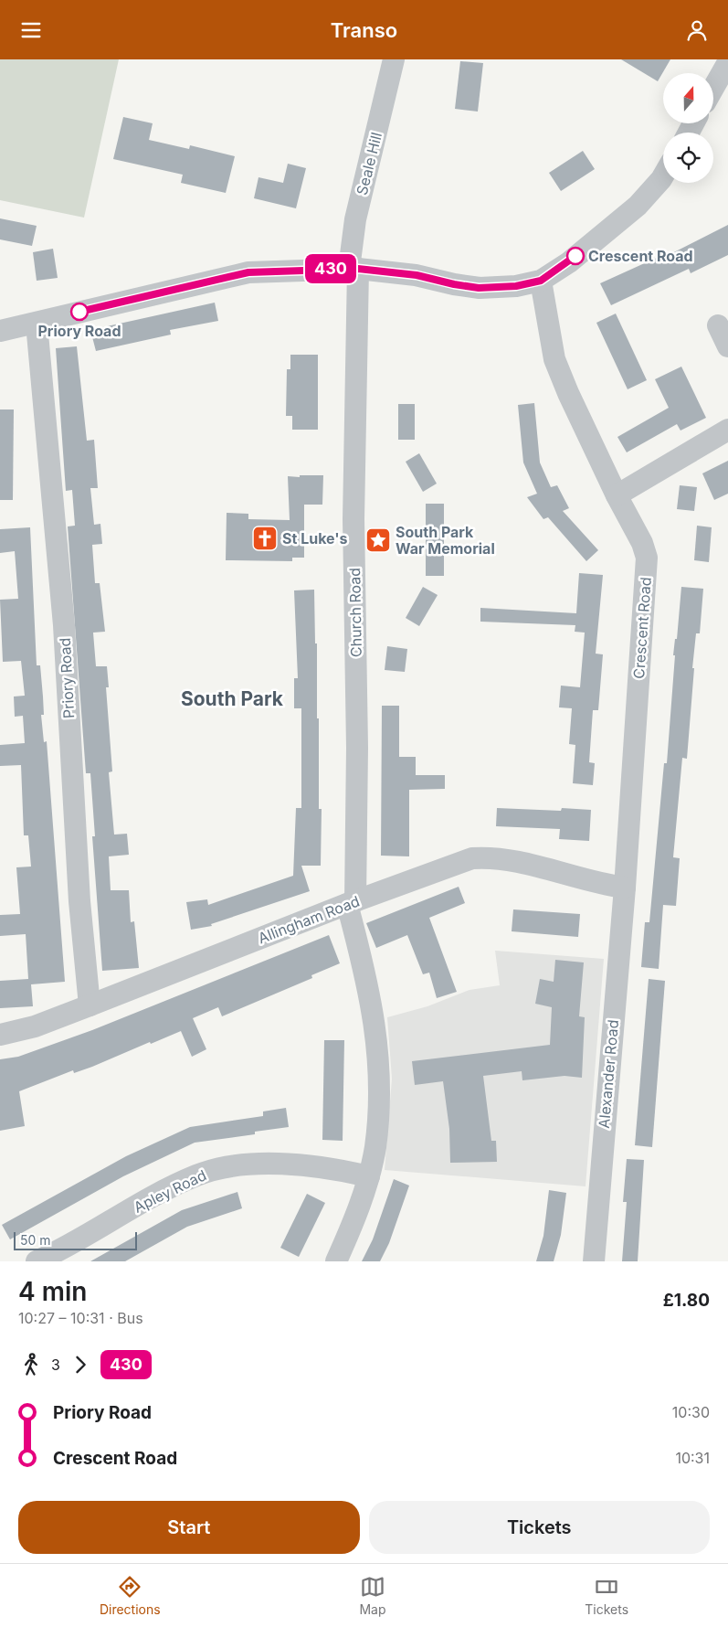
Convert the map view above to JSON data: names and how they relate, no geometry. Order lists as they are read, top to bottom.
{
  "streets": {
    "street": [
      "Seale Hill",
      "Church Road",
      "Crescent Road",
      "Priory Road",
      "Allingham Road",
      "Alexander Road",
      "Apley Road"
    ]
  },
  "crossings": [
    ["Seale Hill", "Church Road"],
    ["Church Road", "Allingham Road"],
    ["Church Road", "Apley Road"],
    ["Crescent Road", "Allingham Road"],
    ["Crescent Road", "Alexander Road"],
    ["Priory Road", "Allingham Road"],
    ["Allingham Road", "Alexander Road"]
  ],
  "districts": ["South Park"],
  "places": {
    "other": ["Crescent Road", "Priory Road"],
    "church": ["St Luke's"],
    "place": ["South Park War Memorial"]
  },
  "lines": ["bus line 430"],
  "scale_bar": "50 m",
  "north": "top",
  "page": {
    "header": "Transo",
    "on_map": "430",
    "scale": "50 m",
    "heading": ["4 min", "10:27 – 10:31 · Bus", "£1.80"],
    "legs": ["3", "430"],
    "list": [
      {
        "name": "Priory Road",
        "value": "10:30"
      },
      {
        "name": "Crescent Road",
        "value": "10:31"
      }
    ],
    "buttons": ["Start", "Tickets"],
    "tabs": ["Directions", "Map", "Tickets"]
  }
}
